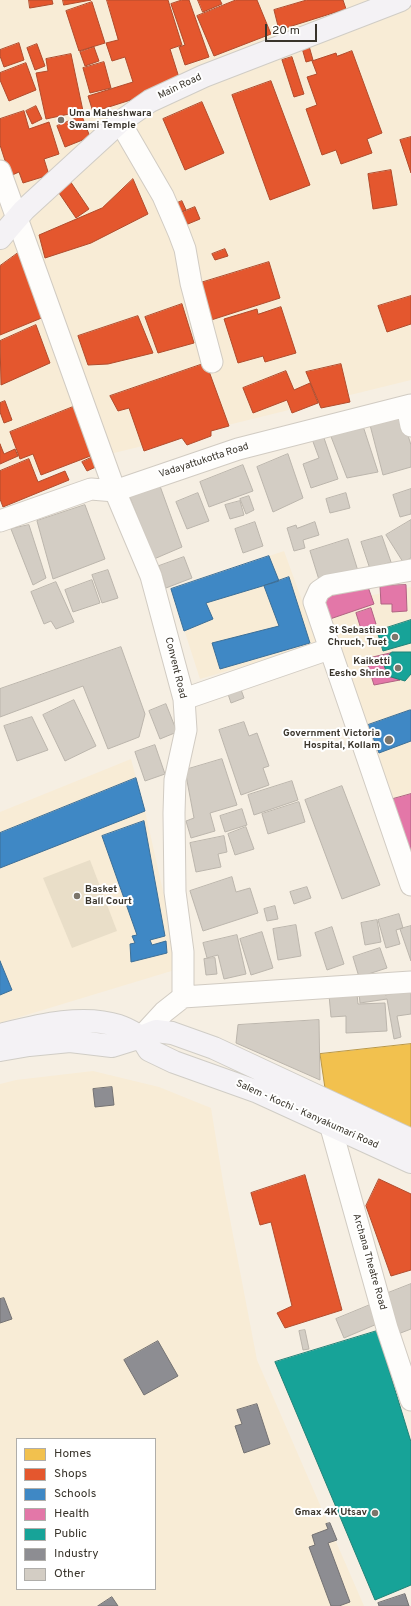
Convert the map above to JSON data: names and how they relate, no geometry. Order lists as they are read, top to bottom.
{
  "streets": {
    "main road": ["Main Road", "Salem - Kochi - Kanyakumari Road"],
    "street": ["Vadayattukotta Road", "Convent Road", "Archana Theatre Road"]
  },
  "crossings": [
    ["Main Road", "Convent Road"],
    ["Vadayattukotta Road", "Convent Road"],
    ["Salem - Kochi - Kanyakumari Road", "Archana Theatre Road"]
  ],
  "places": [
    "Uma Maheshwara Swami Temple",
    "St Sebastian Chruch, Tuet",
    "Kaiketti Eesho Shrine",
    "Government Victoria Hospital, Kollam",
    "Basket Ball Court",
    "Gmax 4K Utsav"
  ],
  "legend": [
    "Homes",
    "Shops",
    "Schools",
    "Health",
    "Public",
    "Industry",
    "Other"
  ],
  "scale_bar": "20 m"
}
